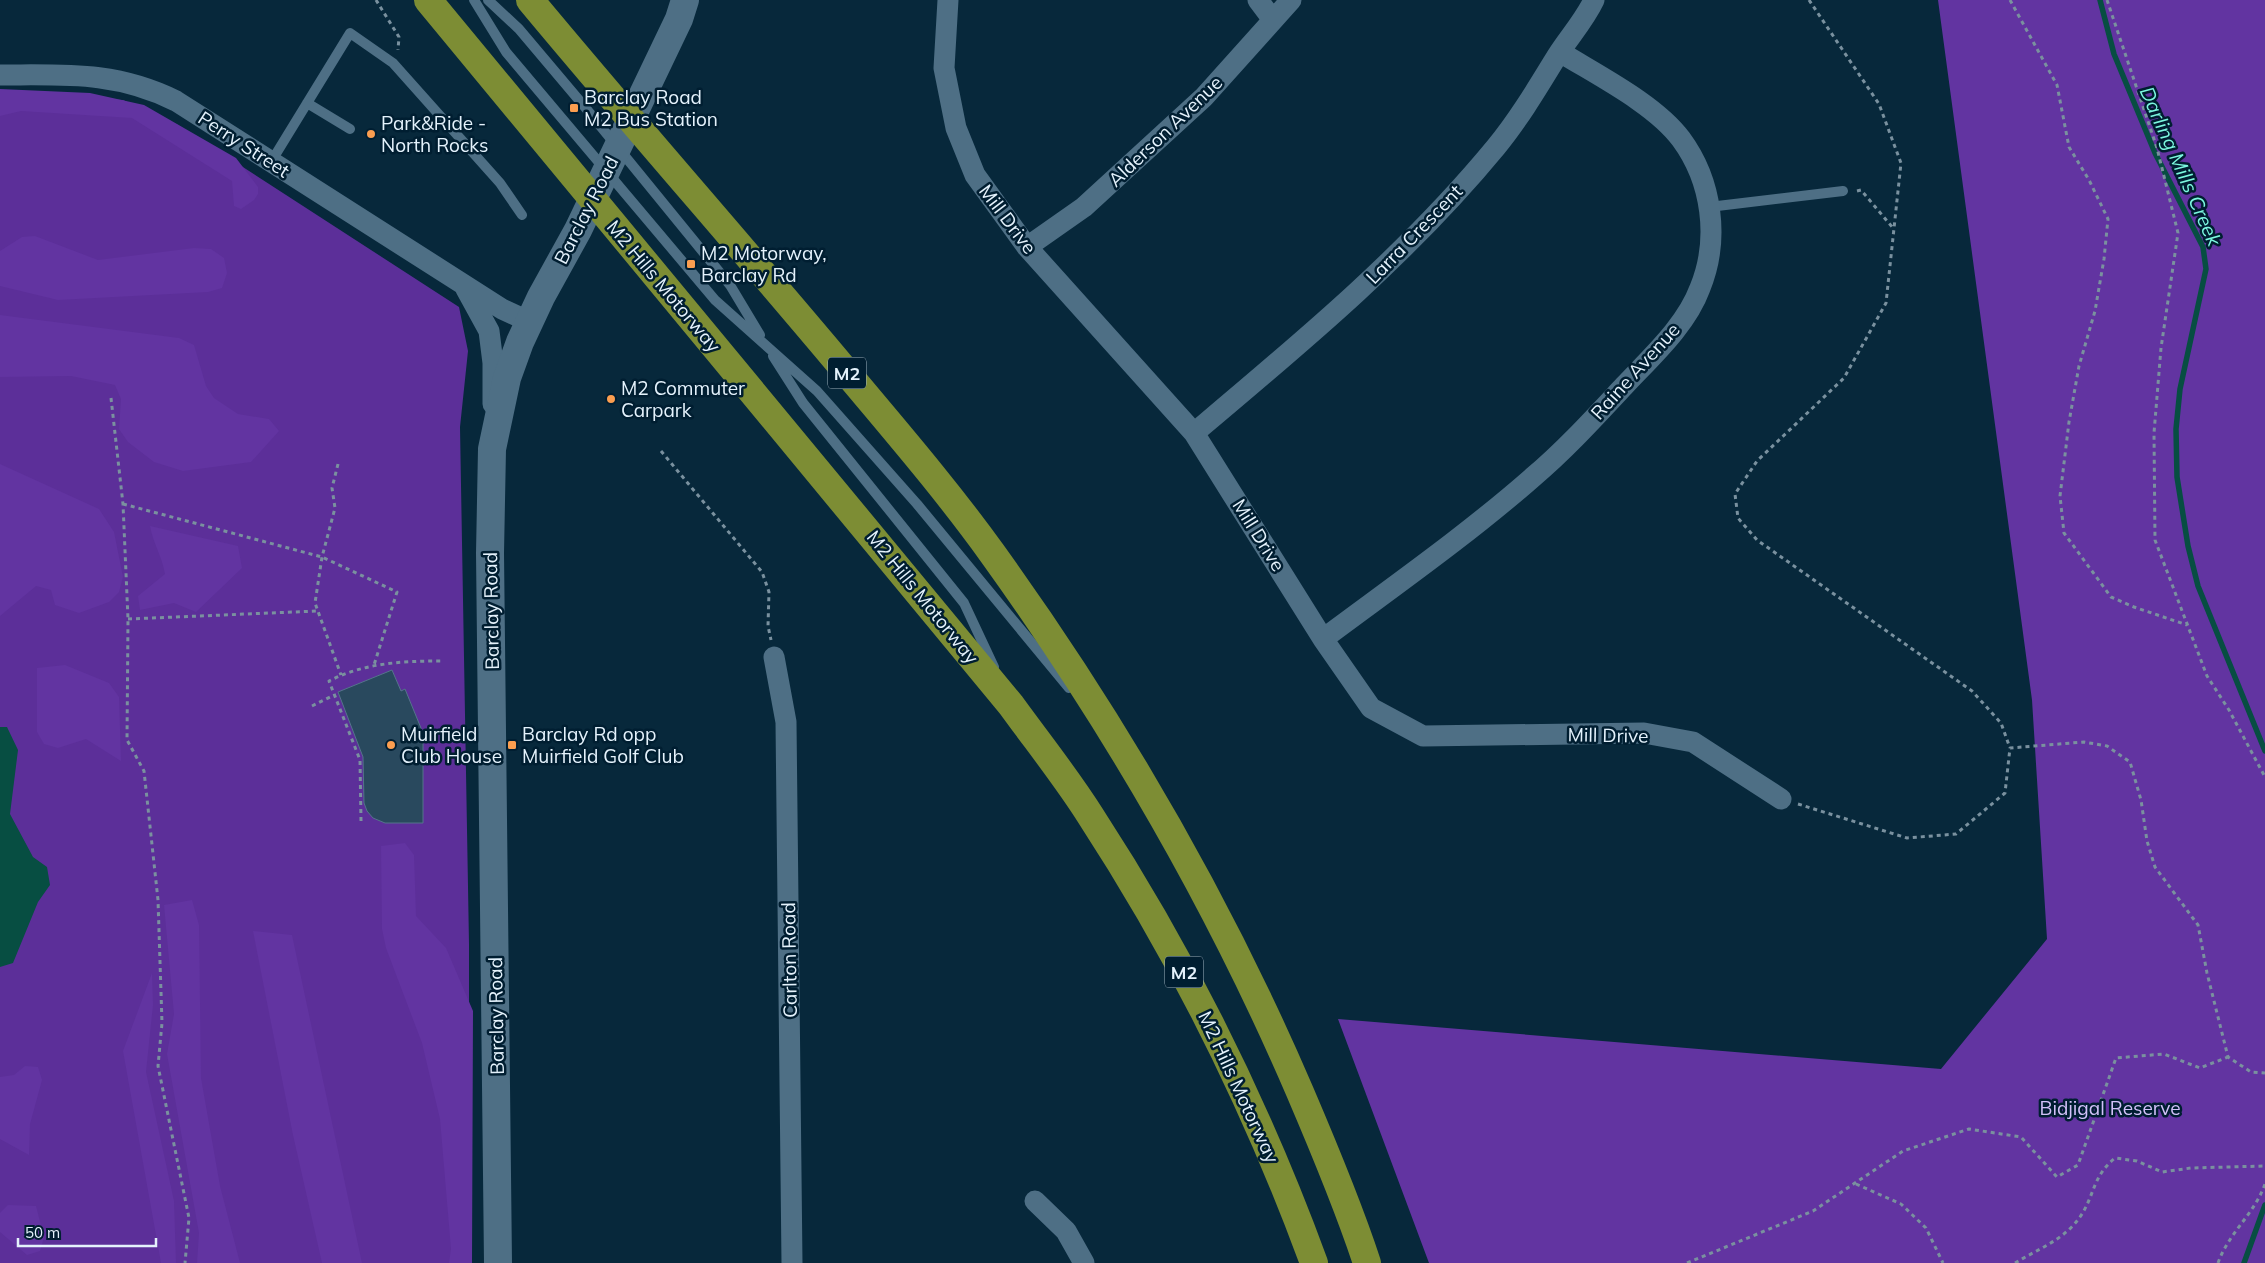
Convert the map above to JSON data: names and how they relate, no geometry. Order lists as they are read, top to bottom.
{
  "streets": {
    "highway": ["M2 Hills Motorway", "M2"],
    "main road": ["Barclay Road"],
    "street": [
      "Alderson Avenue",
      "Perry Street",
      "Mill Drive",
      "Larra Crescent",
      "Raine Avenue",
      "Carlton Road"
    ]
  },
  "crossings": [
    ["Alderson Avenue", "Mill Drive"],
    ["Perry Street", "Barclay Road"],
    ["Mill Drive", "Larra Crescent"],
    ["Mill Drive", "Raine Avenue"],
    ["Larra Crescent", "Raine Avenue"],
    ["M2 Hills Motorway", "M2"]
  ],
  "water": ["Darling Mills Creek"],
  "parks": ["Bidjigal Reserve"],
  "places": {
    "transit": ["Barclay Road M2 Bus Station", "M2 Motorway, Barclay Rd", "Barclay Rd opp Muirfield Golf Club"],
    "other": ["Park&Ride - North Rocks", "M2 Commuter Carpark", "Muirfield Club House"]
  },
  "scale_bar": "50 m"
}
